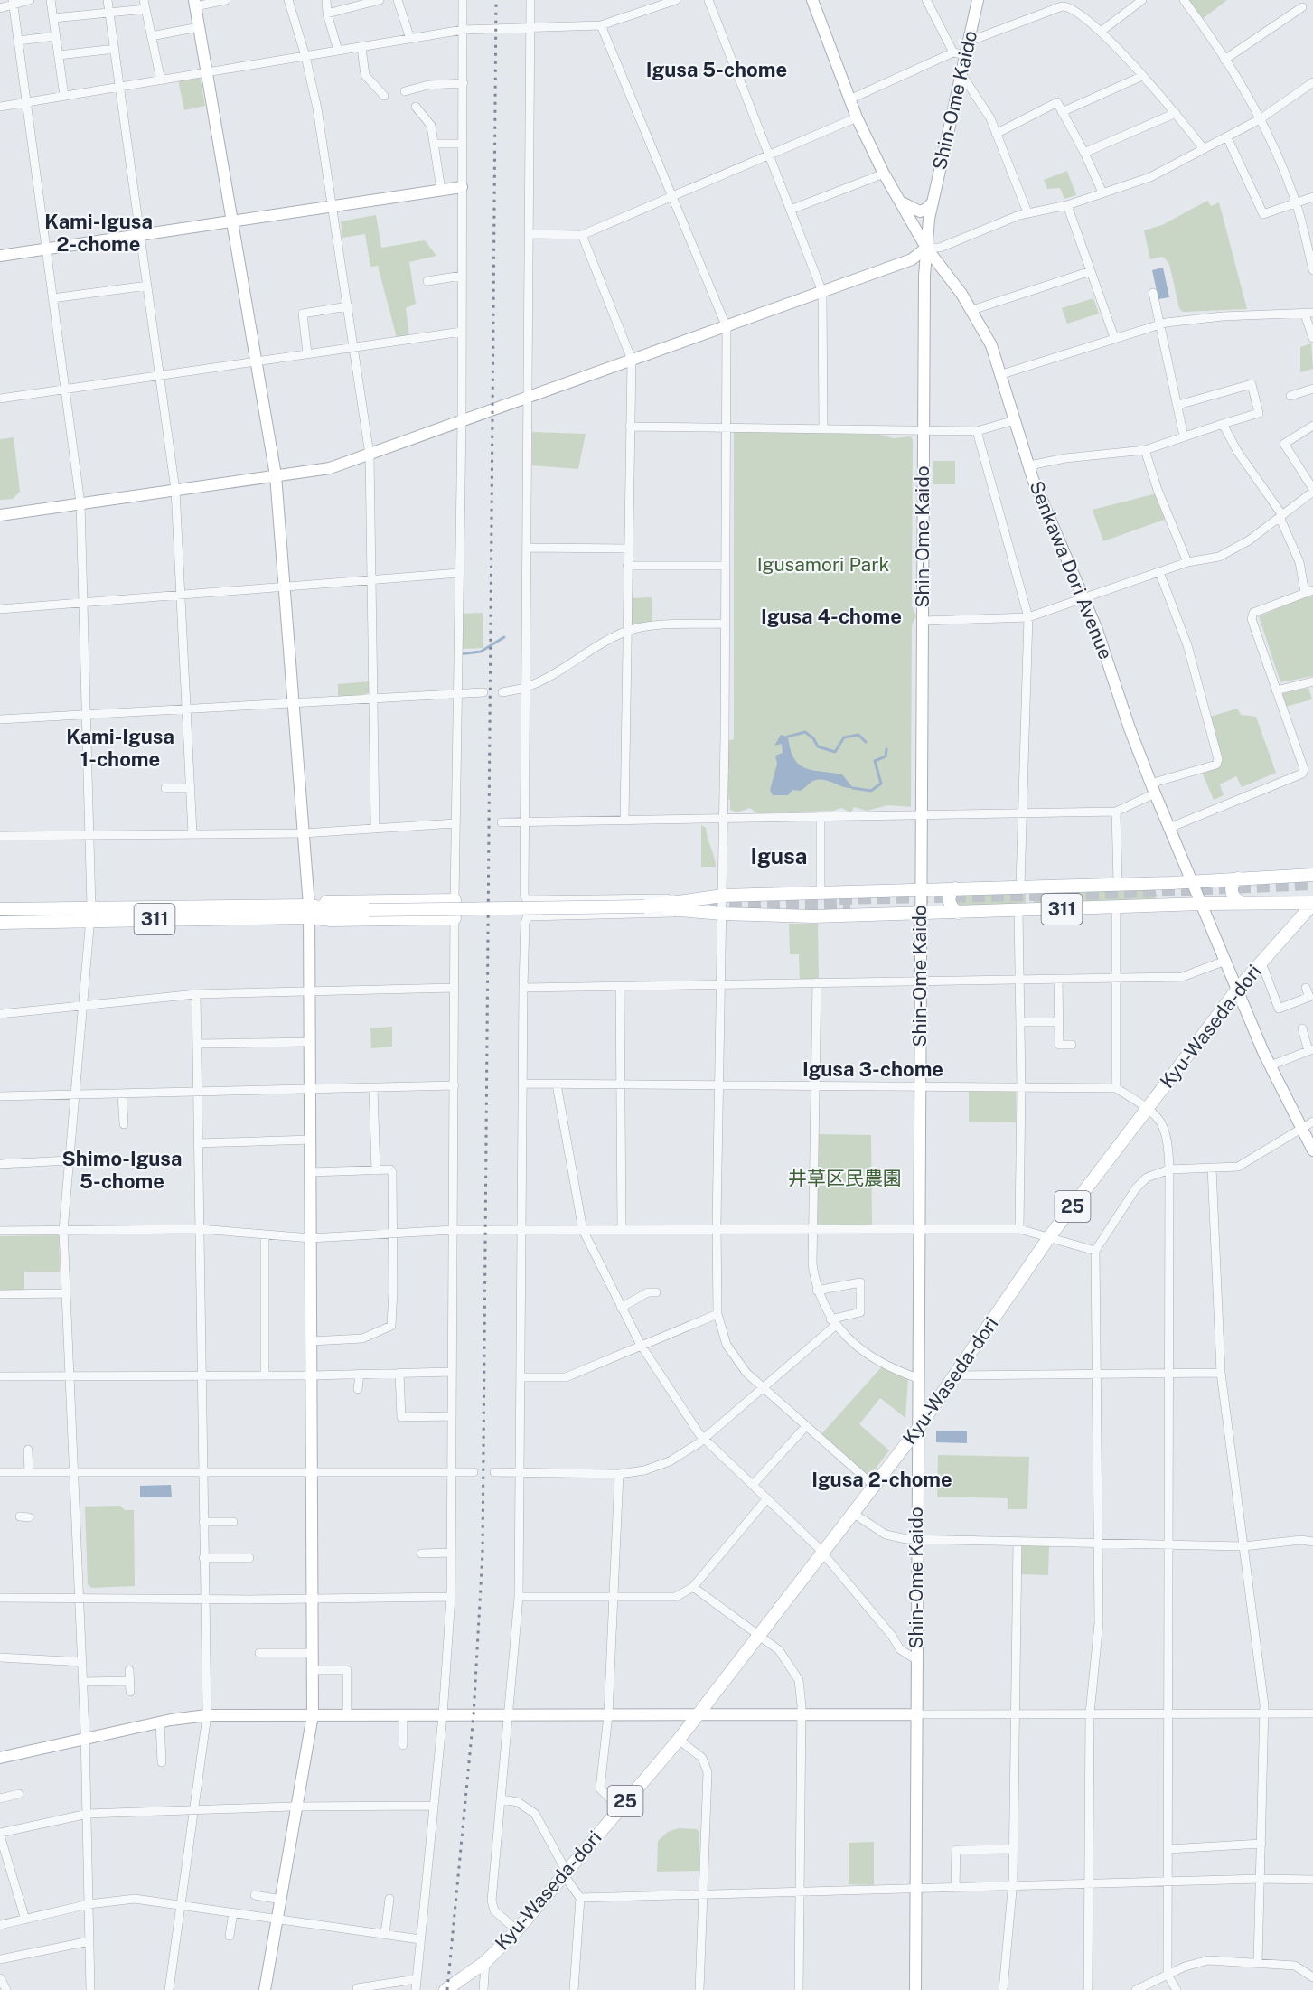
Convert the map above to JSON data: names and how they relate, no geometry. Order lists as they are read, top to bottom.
{
  "streets": {
    "main road": ["311", "Kyu-Waseda-dori", "25"],
    "street": ["Shin-Ome Kaido", "Senkawa Dori Avenue"]
  },
  "crossings": [
    ["Shin-Ome Kaido", "Senkawa Dori Avenue"],
    ["Shin-Ome Kaido", "311"],
    ["Shin-Ome Kaido", "Kyu-Waseda-dori"],
    ["Senkawa Dori Avenue", "311"],
    ["Senkawa Dori Avenue", "Kyu-Waseda-dori"],
    ["311", "Kyu-Waseda-dori"]
  ],
  "districts": [
    "Igusa 5-chome",
    "Kami-Igusa 2-chome",
    "Igusa 4-chome",
    "Kami-Igusa 1-chome",
    "Igusa",
    "Igusa 3-chome",
    "Shimo-Igusa 5-chome",
    "Igusa 2-chome"
  ],
  "parks": ["Igusamori Park", "井草区民農園"]
}
